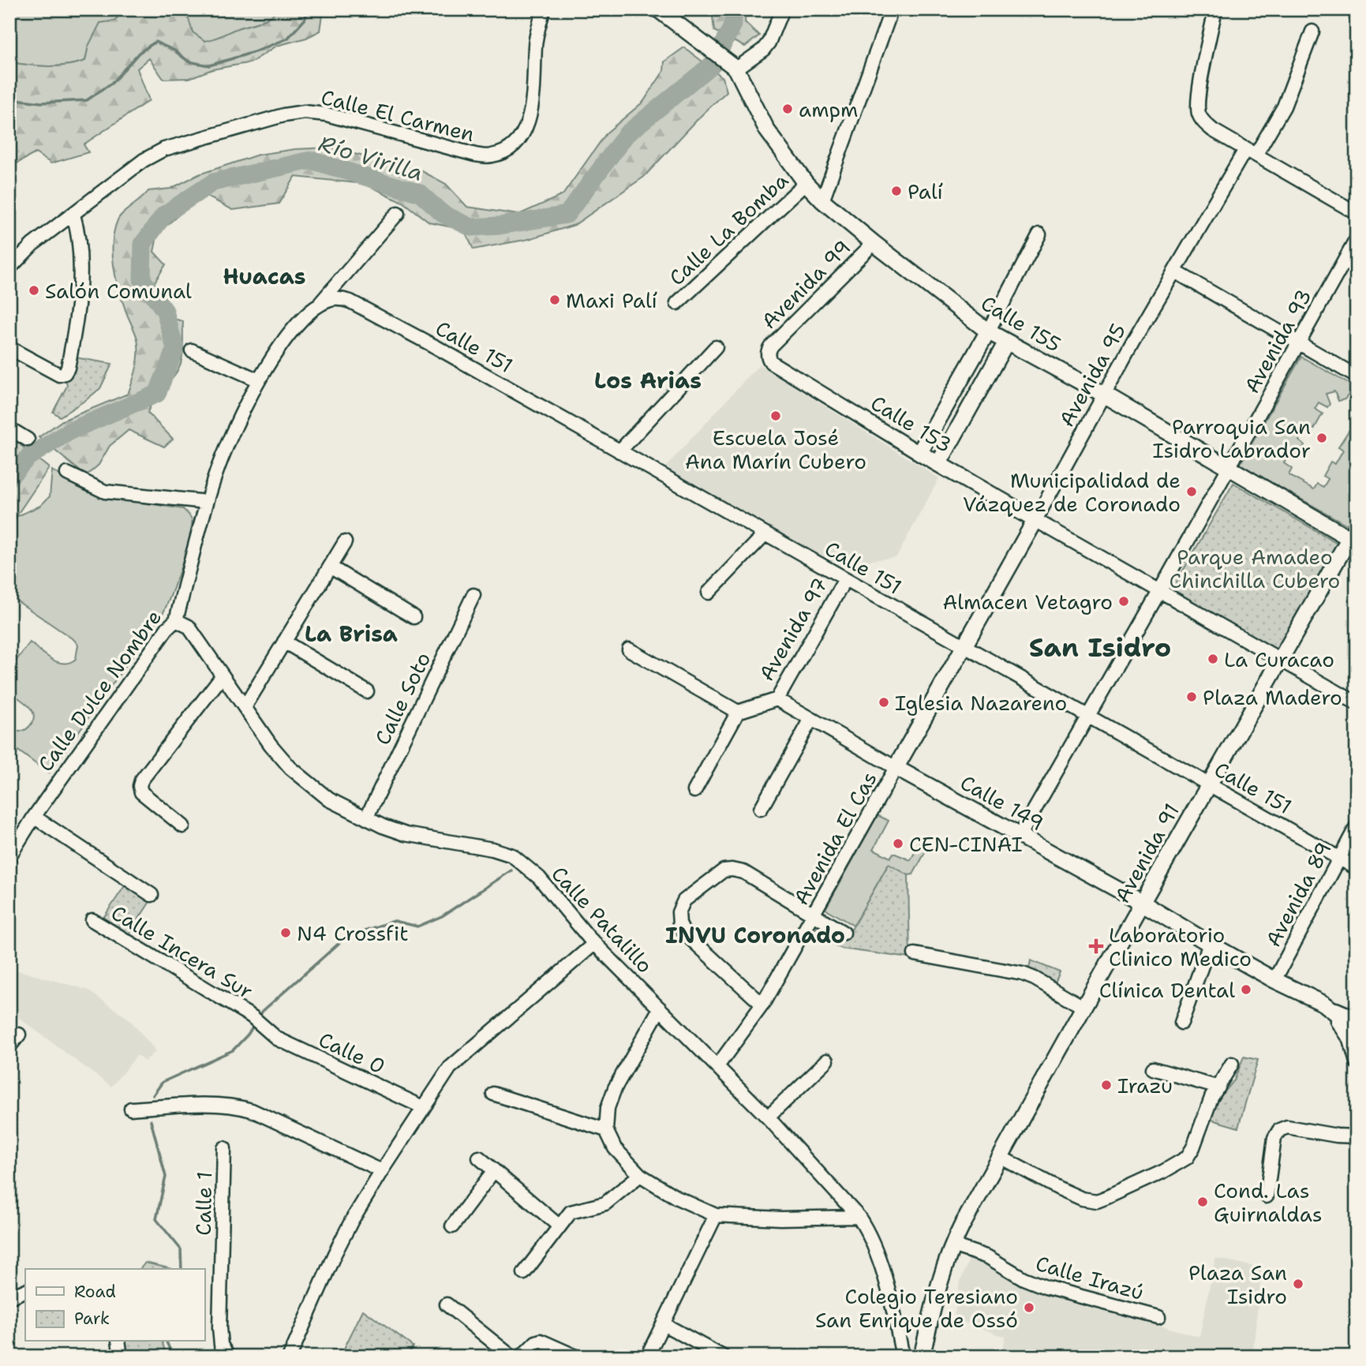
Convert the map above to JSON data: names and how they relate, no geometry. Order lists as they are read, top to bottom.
{
  "streets": {
    "main road": [
      "Calle 155",
      "Avenida 95",
      "Calle 153",
      "Calle 149",
      "Avenida 91"
    ],
    "street": [
      "Calle El Carmen",
      "Calle La Bomba",
      "Avenida 99",
      "Avenida 93",
      "Calle 151",
      "Avenida 97",
      "Calle Dulce Nombre",
      "Calle Soto",
      "Avenida El Cas",
      "Avenida 89",
      "Calle Patalillo",
      "Calle Incera Sur",
      "Calle 0",
      "Calle 1",
      "Calle Irazú"
    ]
  },
  "crossings": [
    ["Calle La Bomba", "Calle 155"],
    ["Avenida 99", "Calle 155"],
    ["Avenida 99", "Calle 153"],
    ["Calle 155", "Avenida 93"],
    ["Calle 155", "Avenida 95"],
    ["Calle 155", "Avenida 91"],
    ["Avenida 93", "Calle 151"],
    ["Avenida 93", "Calle 153"],
    ["Avenida 93", "Calle 149"],
    ["Calle 151", "Avenida 95"],
    ["Calle 151", "Avenida 97"],
    ["Calle 151", "Calle Dulce Nombre"],
    ["Calle 151", "Avenida 91"],
    ["Calle 151", "Avenida 89"],
    ["Avenida 95", "Calle 153"],
    ["Avenida 95", "Calle 149"],
    ["Avenida 95", "Avenida El Cas"],
    ["Calle 153", "Avenida 91"],
    ["Avenida 97", "Calle 149"],
    ["Calle Dulce Nombre", "Calle Patalillo"],
    ["Calle Soto", "Calle Patalillo"],
    ["Calle 149", "Avenida El Cas"],
    ["Calle 149", "Avenida 91"],
    ["Calle 149", "Avenida 89"],
    ["Avenida El Cas", "Calle Patalillo"],
    ["Avenida 91", "Calle Irazú"],
    ["Calle Incera Sur", "Calle 0"]
  ],
  "districts": [
    "Huacas",
    "Los Arias",
    "La Brisa",
    "San Isidro",
    "INVU Coronado"
  ],
  "water": ["Río Virilla"],
  "parks": ["Parque Amadeo Chinchilla Cubero"],
  "places": {
    "other": [
      "ampm",
      "Palí",
      "Salón Comunal",
      "Maxi Palí",
      "Escuela José Ana Marín Cubero",
      "Parroquia San Isidro Labrador",
      "Municipalidad de Vázquez de Coronado",
      "Almacen Vetagro",
      "La Curacao",
      "Plaza Madero",
      "Iglesia Nazareno",
      "CEN-CINAI",
      "N4 Crossfit",
      "Clínica Dental",
      "Irazu",
      "Cond. Las Guirnaldas",
      "Plaza San Isidro",
      "Colegio Teresiano San Enrique de Ossó"
    ],
    "health": ["Laboratorio Clinico Medico"]
  },
  "legend": ["Road", "Park"]
}
